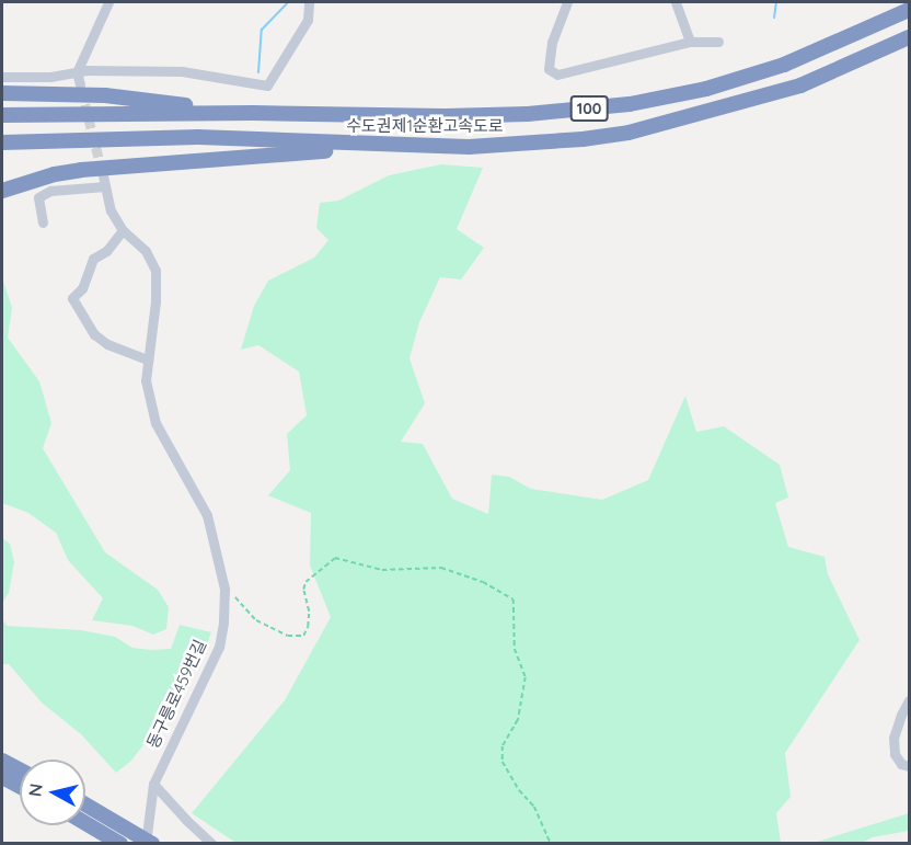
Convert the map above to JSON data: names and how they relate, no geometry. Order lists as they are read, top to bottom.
{
  "streets": {
    "highway": ["100", "수도권제1순환고속도로"],
    "street": ["동구릉로459번길"]
  },
  "north": "left"
}
